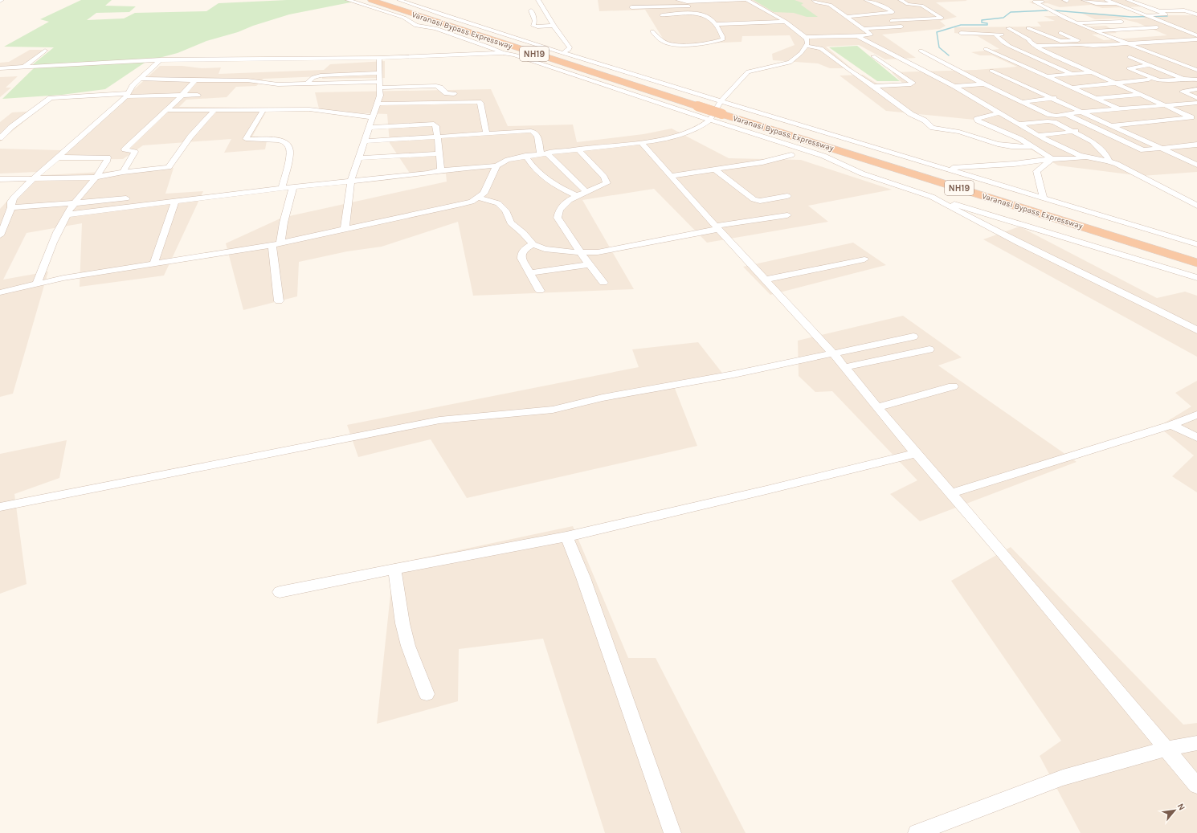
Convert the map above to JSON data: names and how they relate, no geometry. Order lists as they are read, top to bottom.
{
  "streets": {
    "highway": ["Varanasi Bypass Expressway", "NH19"]
  },
  "north": "top right"
}
